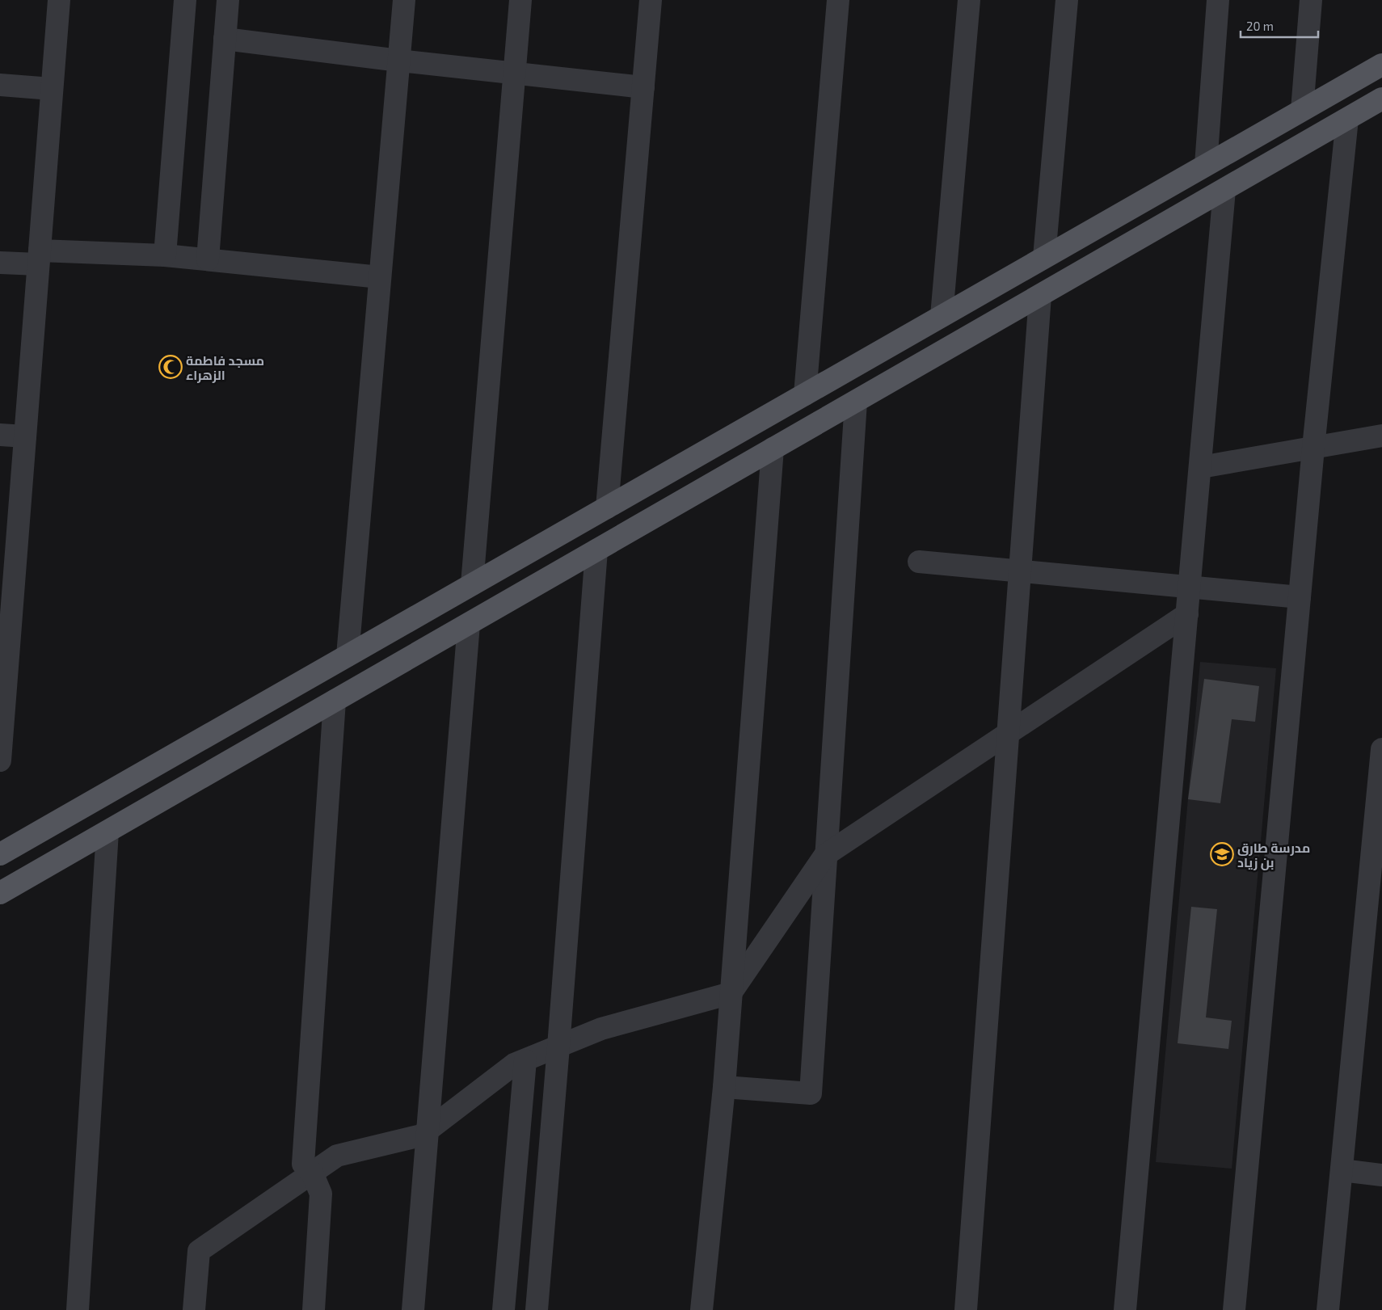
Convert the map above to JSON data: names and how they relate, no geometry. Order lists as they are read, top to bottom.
{
  "places": {
    "mosque": ["مسجد فاطمة الزهراء"],
    "school or university": ["مدرسة طارق بن زياد"]
  },
  "scale_bar": "20 m"
}
